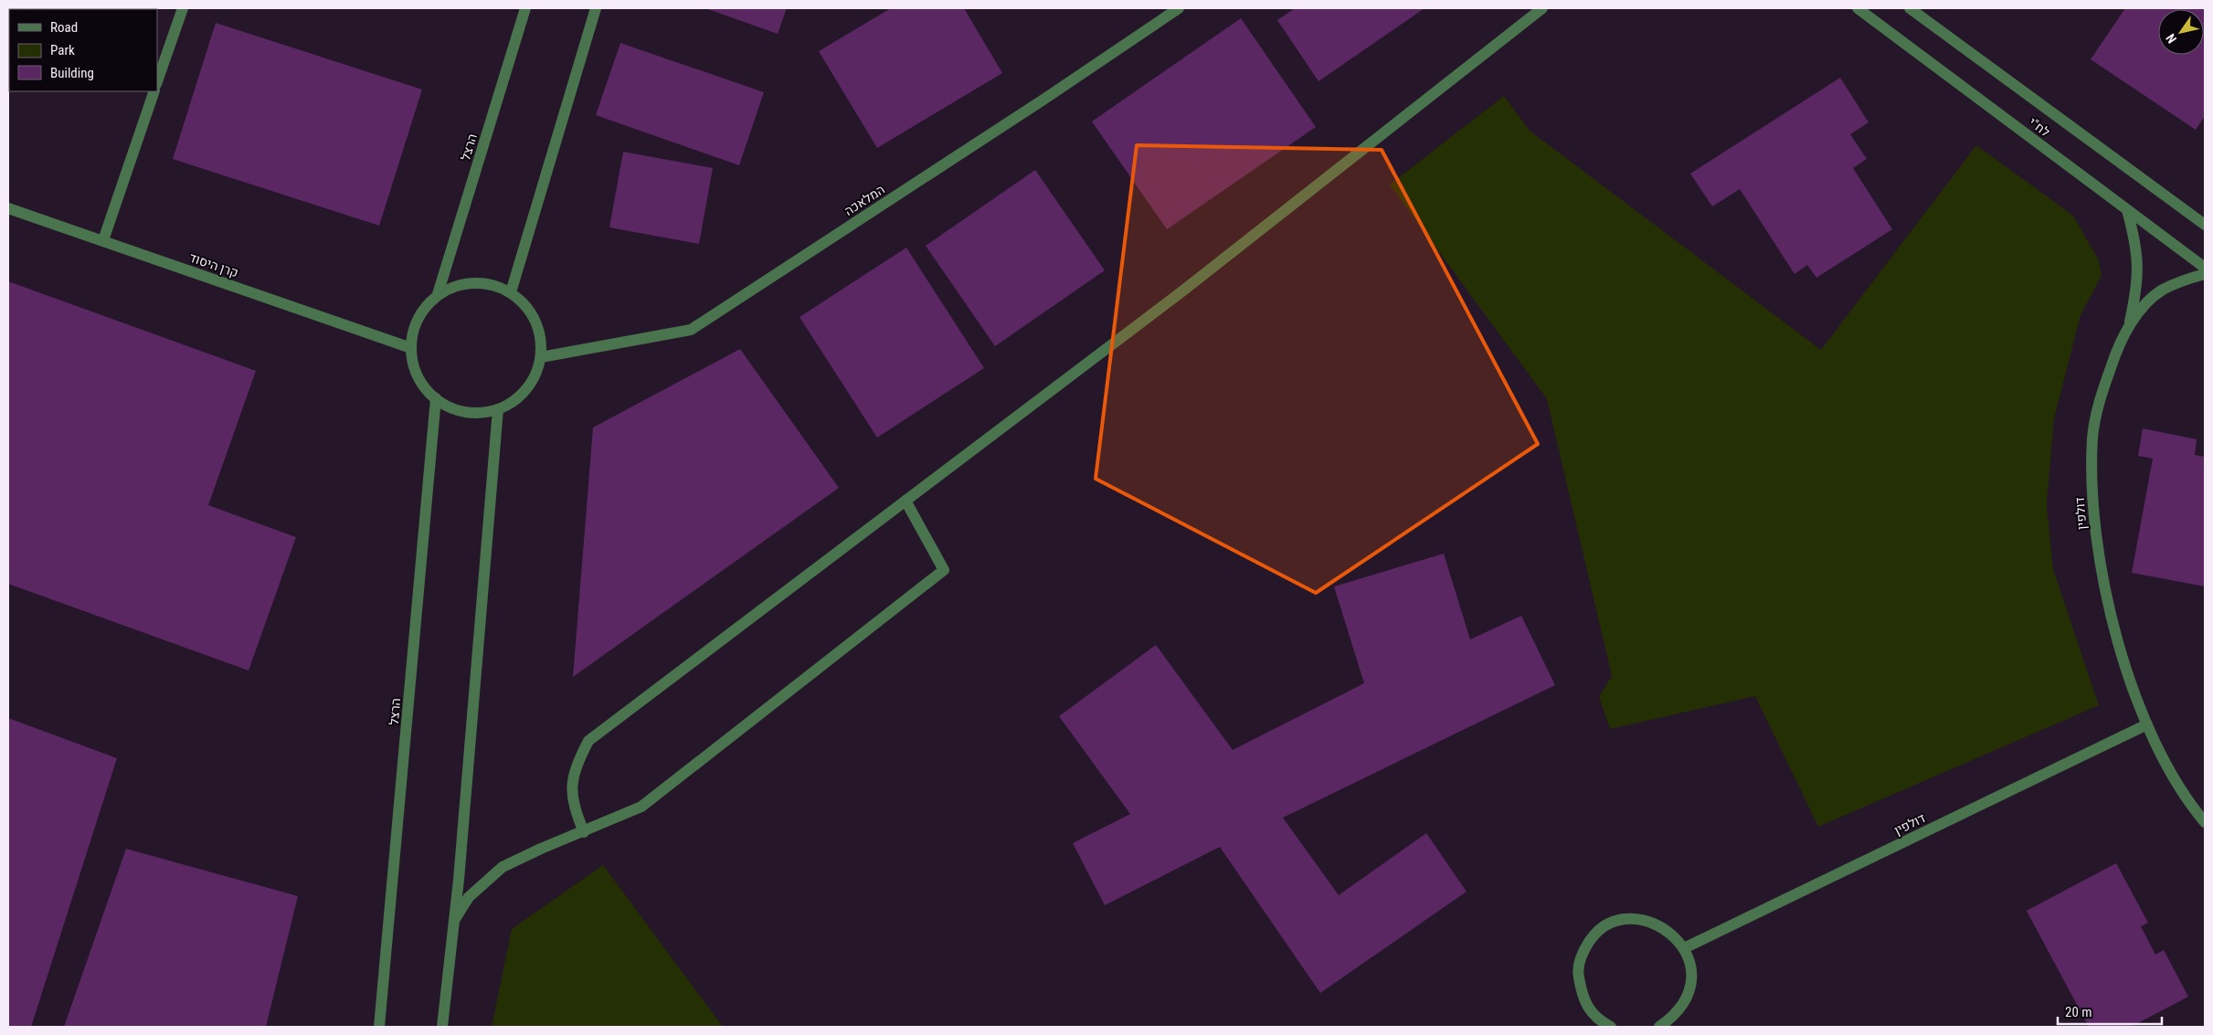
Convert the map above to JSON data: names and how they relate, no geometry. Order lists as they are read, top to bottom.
{
  "streets": {
    "street": [
      "לח\"י",
      "הרצל",
      "המלאכה",
      "קרן היסוד",
      "דולפין"
    ]
  },
  "crossings": [
    ["הרצל", "המלאכה"],
    ["הרצל", "קרן היסוד"],
    ["המלאכה", "קרן היסוד"]
  ],
  "legend": ["Road", "Park", "Building"],
  "scale_bar": "20 m",
  "north": "bottom left"
}
